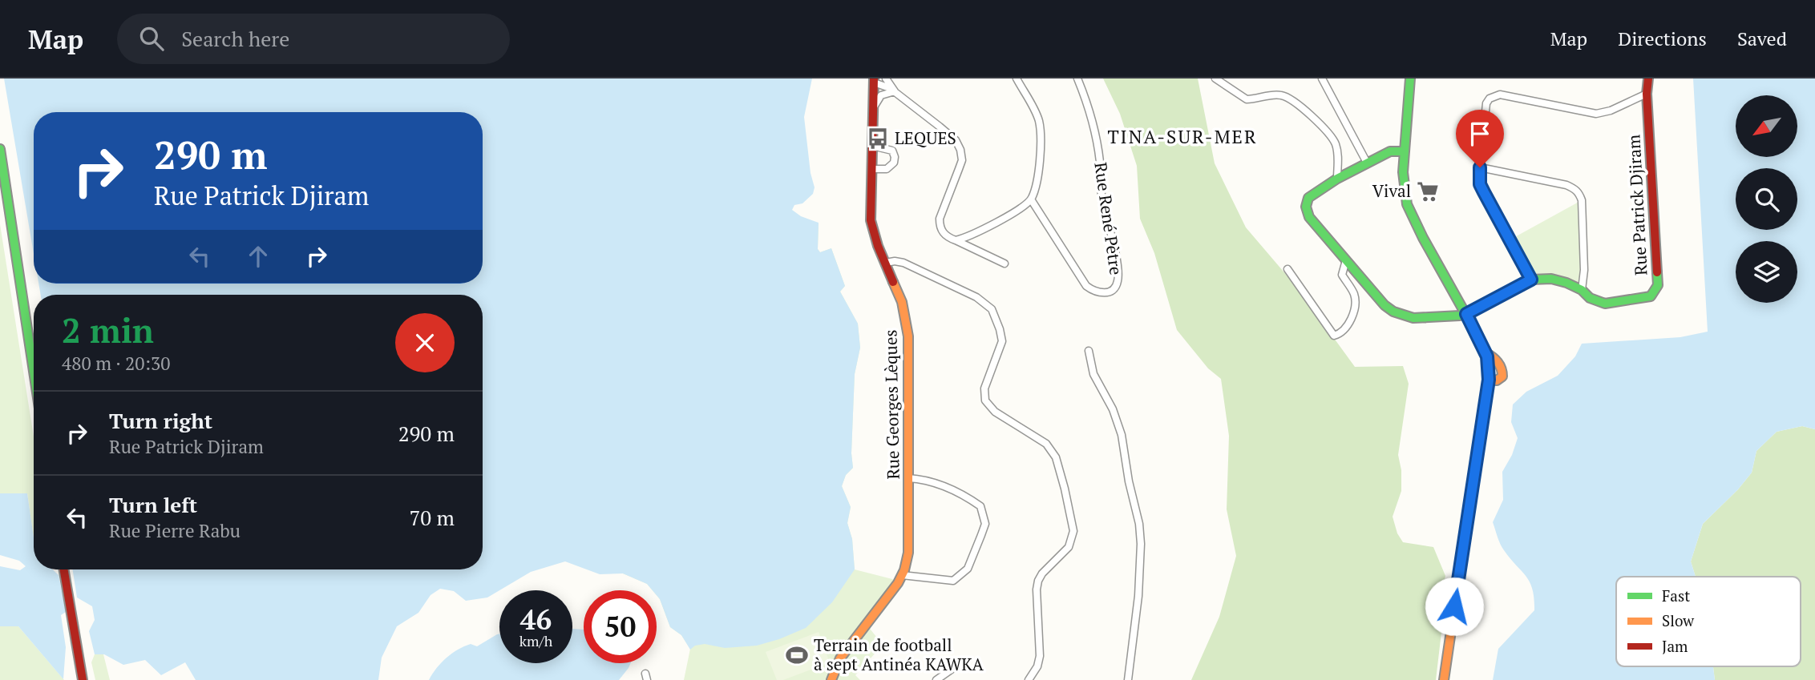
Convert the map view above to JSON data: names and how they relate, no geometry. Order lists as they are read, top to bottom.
{
  "streets": {
    "main road": ["Rue Patrick Djiram", "Rue Georges Lèques"],
    "street": ["Rue René Pètre"]
  },
  "districts": ["TINA-SUR-MER"],
  "places": {
    "bus stop": ["LEQUES"],
    "supermarket": ["Vival"],
    "sports": ["Terrain de football à sept Antinéa KAWKA"]
  },
  "legend": ["Fast", "Slow", "Jam"],
  "north": "bottom left",
  "page": {
    "header": "Map",
    "search": "Search here",
    "nav": ["Map", "Directions", "Saved"],
    "turn": ["290 m", "Rue Patrick Djiram"],
    "heading": ["2 min", "480 m · 20:30"],
    "list": [
      {
        "name": "Turn right",
        "note": "Rue Patrick Djiram",
        "value": "290 m"
      },
      {
        "name": "Turn left",
        "note": "Rue Pierre Rabu",
        "value": "70 m"
      }
    ],
    "speed": "46 km/h",
    "limit": "50"
  }
}
